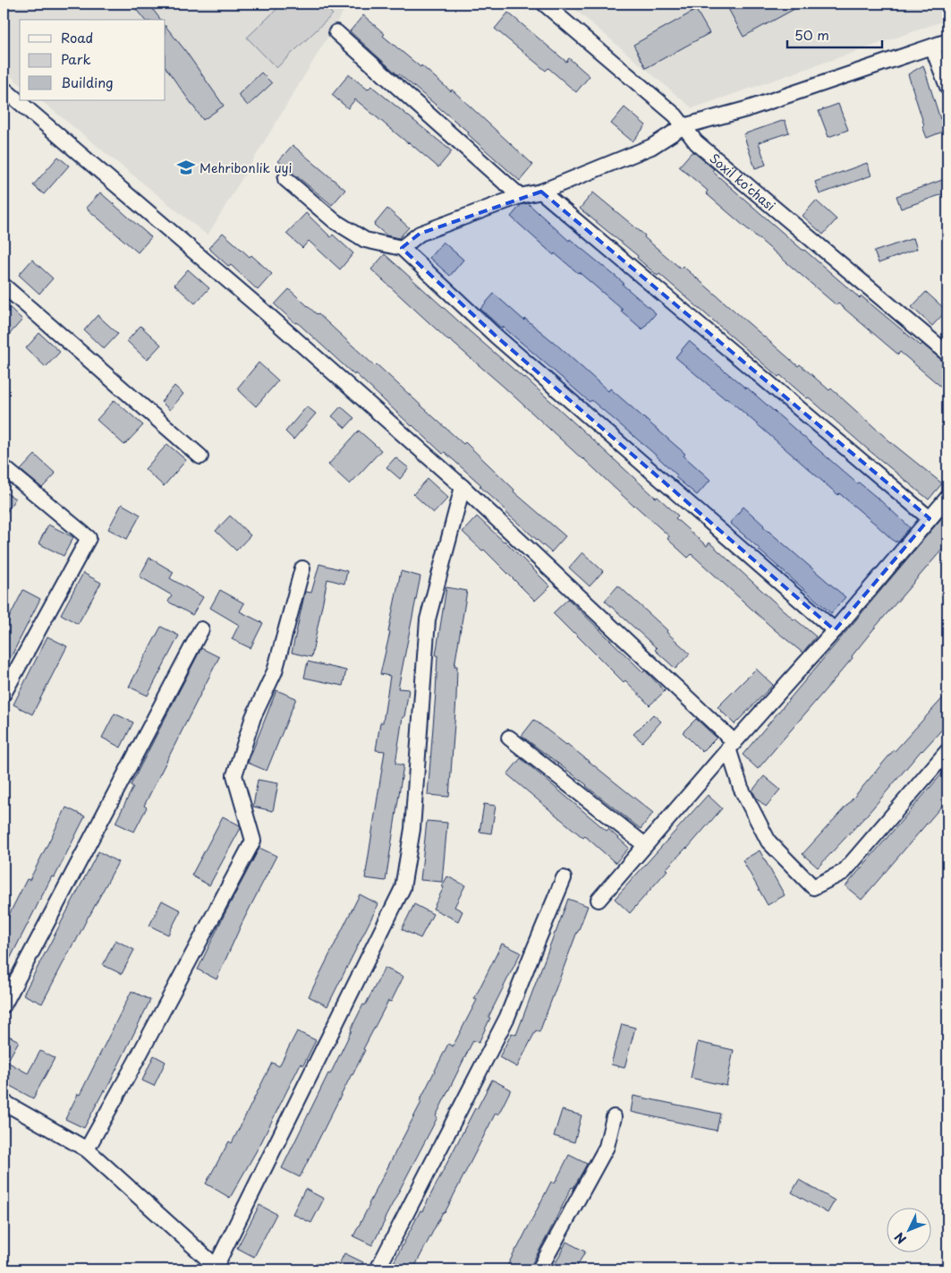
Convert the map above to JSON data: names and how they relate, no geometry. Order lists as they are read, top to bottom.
{
  "streets": {
    "street": ["Soxil ko'chasi"]
  },
  "places": {
    "school or university": ["Mehribonlik uyi"]
  },
  "legend": ["Road", "Park", "Building"],
  "scale_bar": "50 m",
  "north": "bottom left"
}
